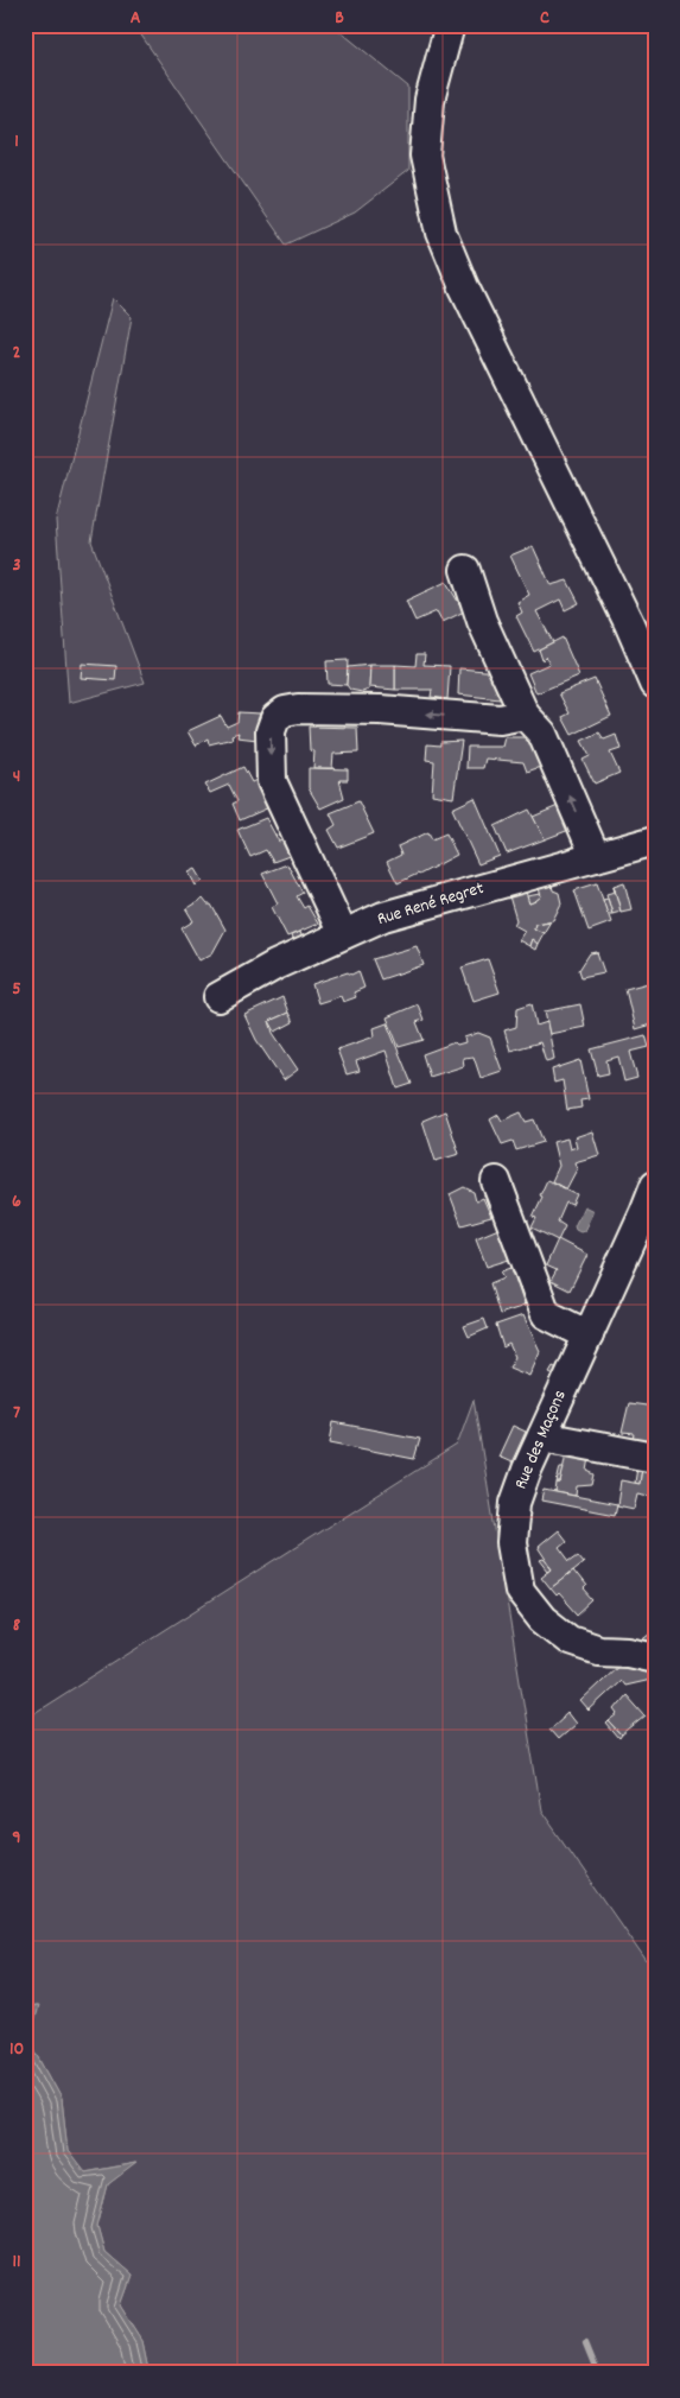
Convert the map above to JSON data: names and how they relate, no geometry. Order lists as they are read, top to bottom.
{
  "streets": {
    "street": ["Rue René Regret", "Rue des Maçons"]
  },
  "grid": {
    "columns": ["A", "B", "C"],
    "rows": [
      "1",
      "2",
      "3",
      "4",
      "5",
      "6",
      "7",
      "8",
      "9",
      "10",
      "11"
    ]
  }
}
